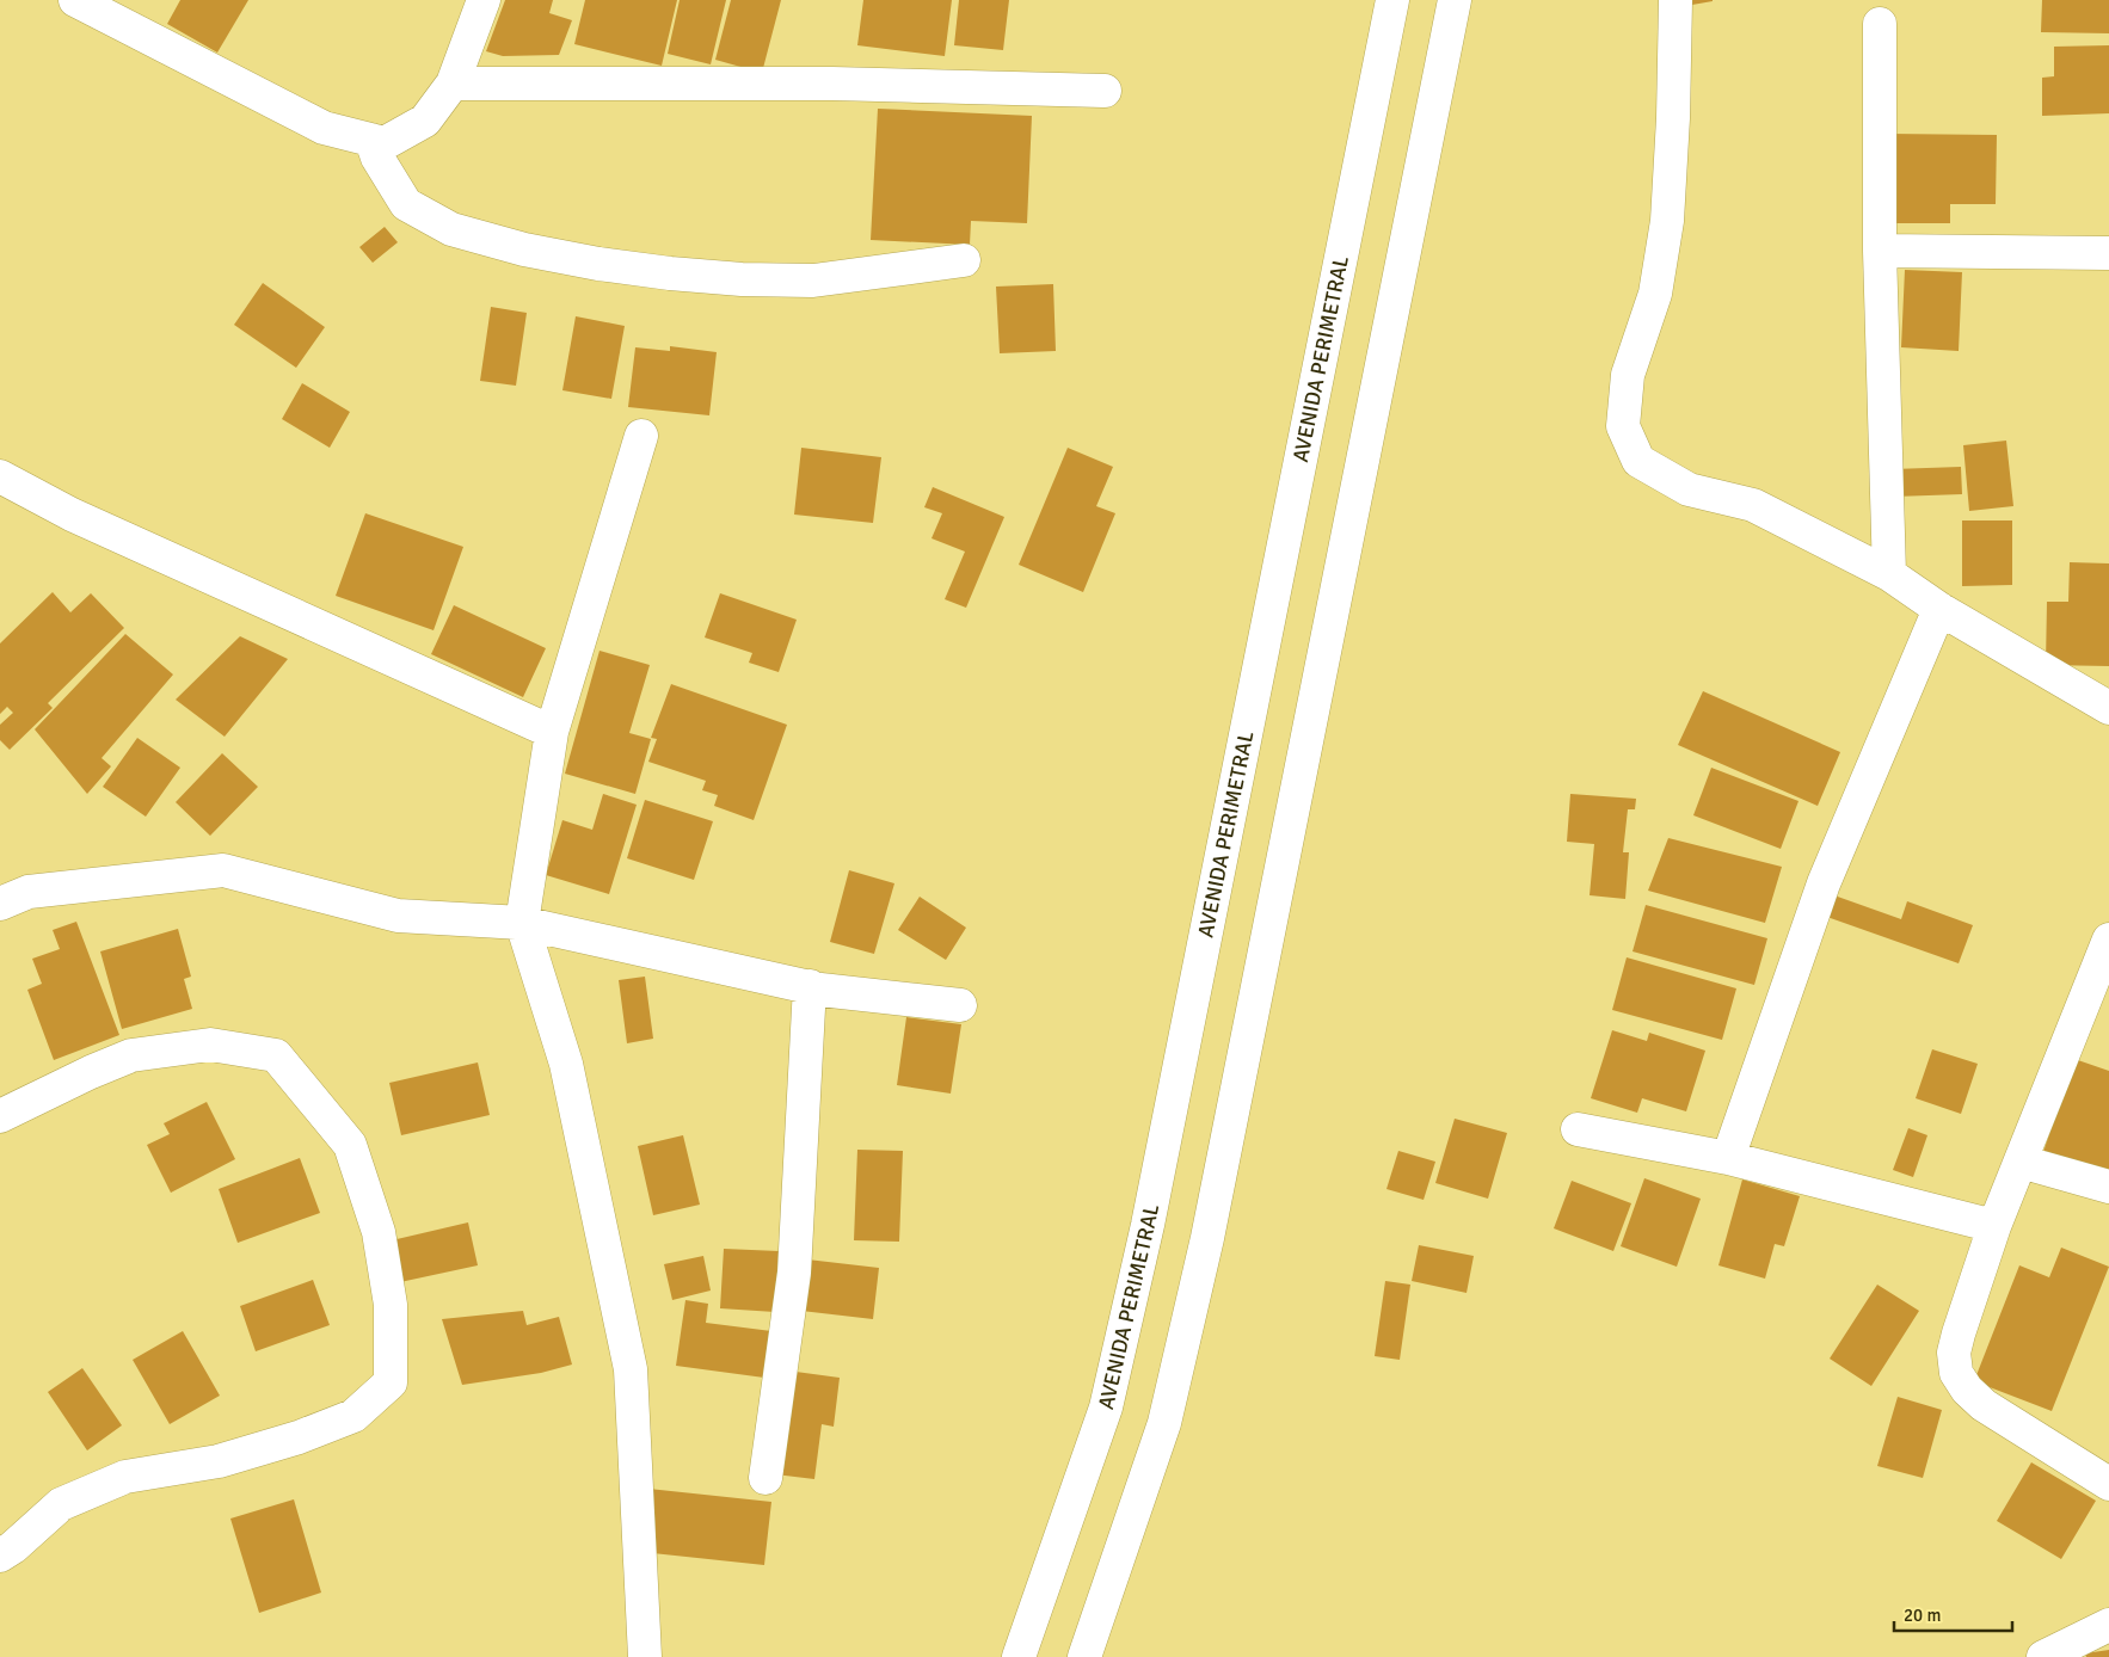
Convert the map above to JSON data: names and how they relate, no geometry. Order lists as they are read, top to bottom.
{
  "streets": {
    "street": ["AVENIDA PERIMETRAL"]
  },
  "scale_bar": "20 m"
}
